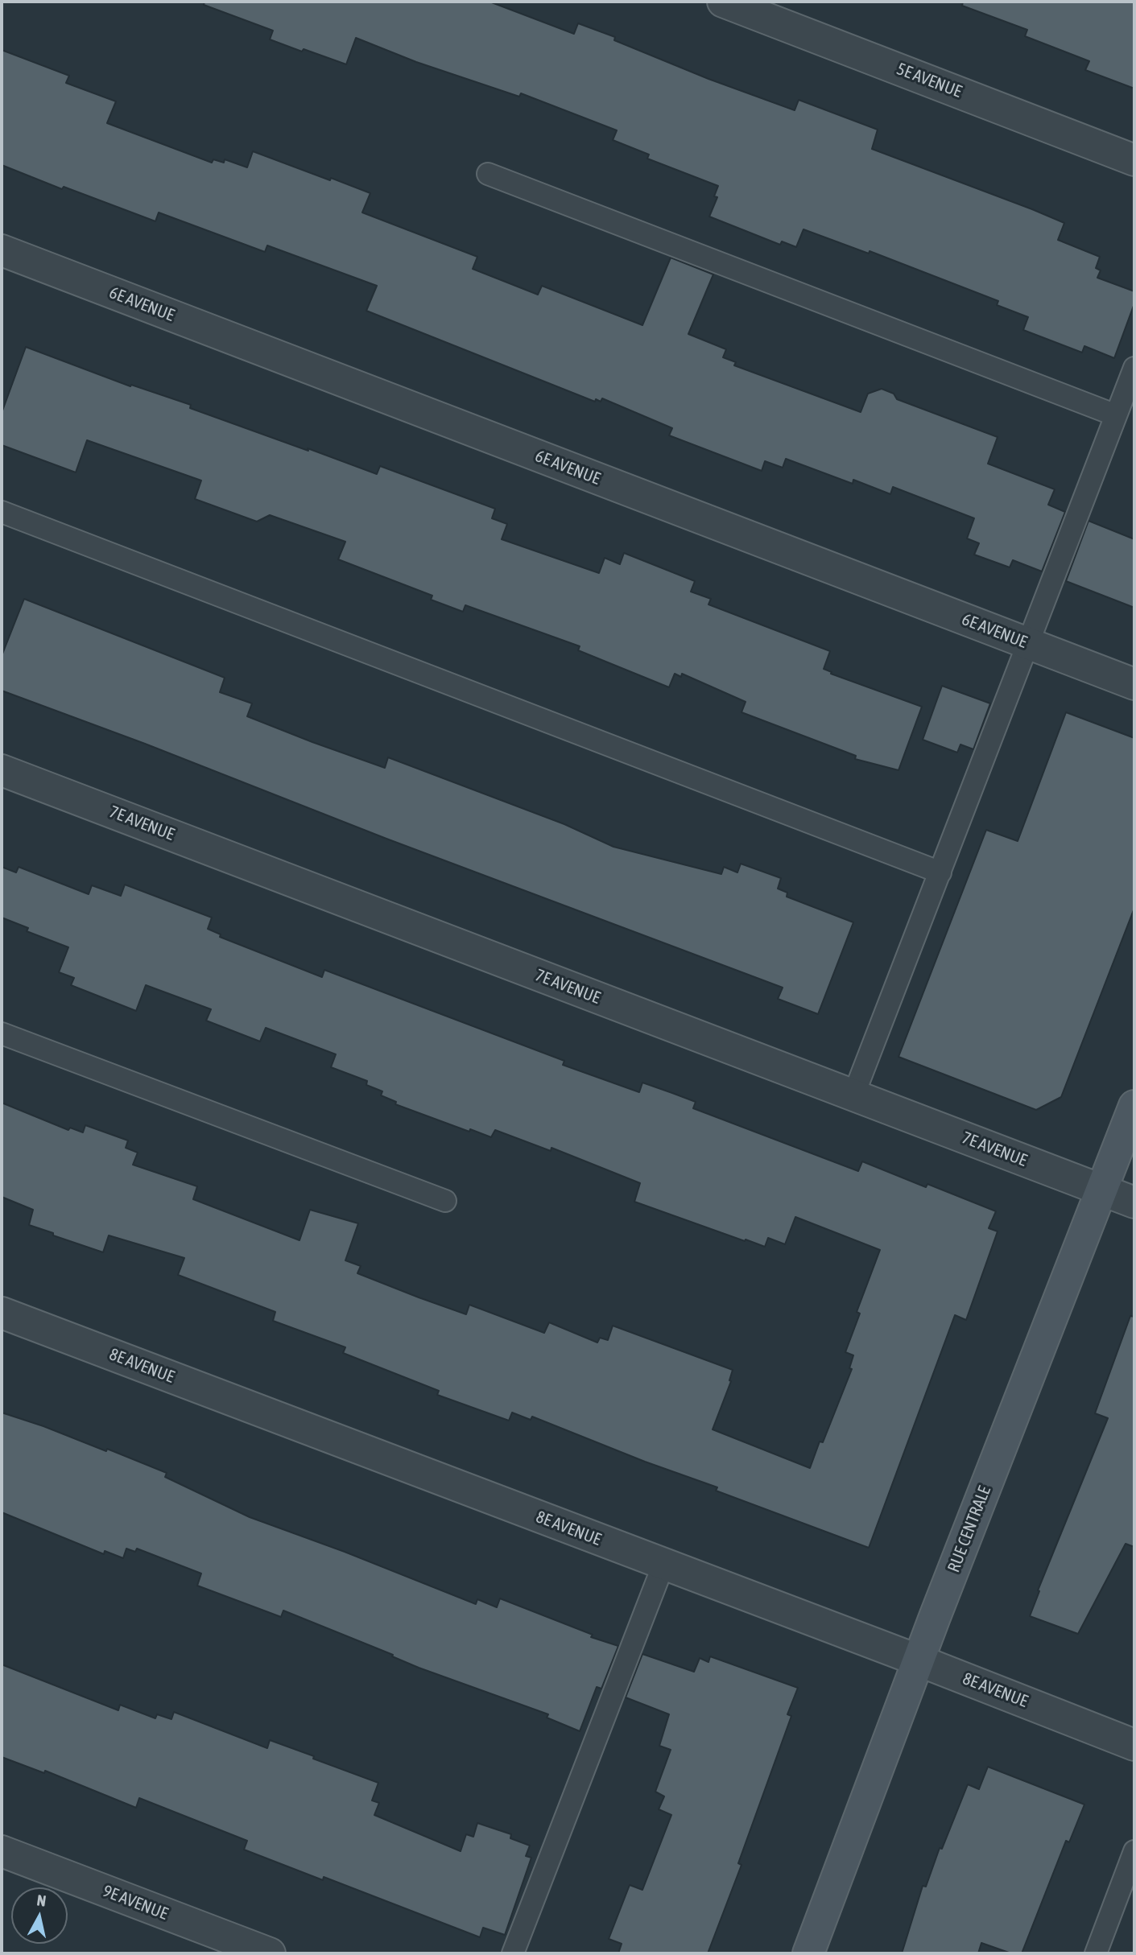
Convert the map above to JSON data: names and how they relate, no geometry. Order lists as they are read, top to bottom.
{
  "streets": {
    "street": [
      "5E AVENUE",
      "6E AVENUE",
      "7E AVENUE",
      "8E AVENUE",
      "RUE CENTRALE",
      "9E AVENUE"
    ]
  },
  "crossings": [
    ["7E AVENUE", "RUE CENTRALE"],
    ["8E AVENUE", "RUE CENTRALE"]
  ],
  "north": "top"
}
